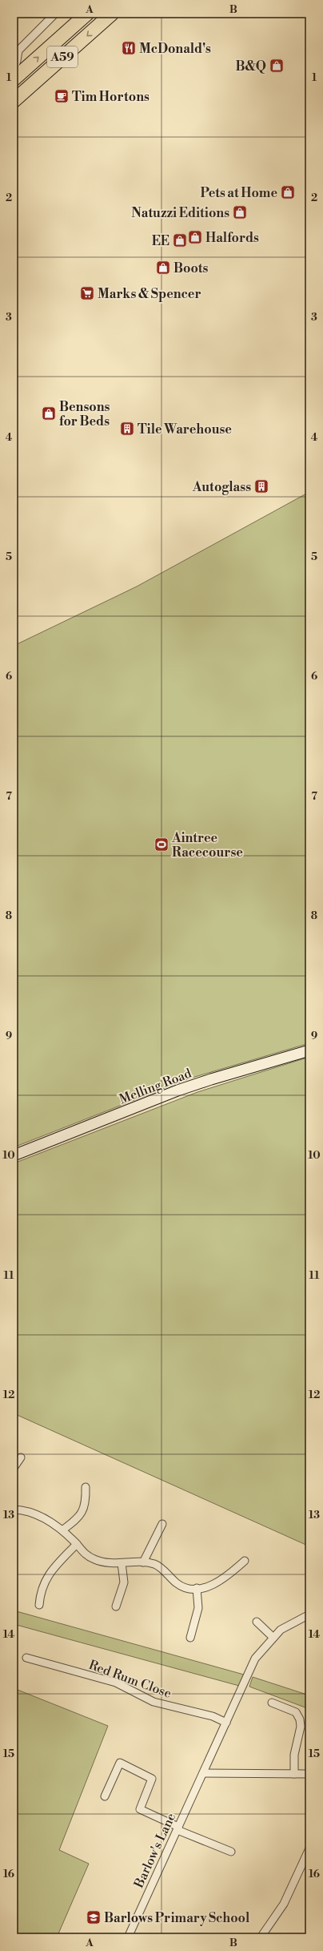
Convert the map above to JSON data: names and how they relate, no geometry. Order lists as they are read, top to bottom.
{
  "streets": {
    "highway": ["A59"],
    "street": ["Melling Road", "Red Rum Close", "Barlow's Lane"]
  },
  "crossings": [
    ["Red Rum Close", "Barlow's Lane"]
  ],
  "places": {
    "restaurant": ["McDonald's"],
    "shop": [
      "B&Q",
      "Pets at Home",
      "Natuzzi Editions",
      "Halfords",
      "EE",
      "Boots",
      "Bensons for Beds"
    ],
    "cafe": ["Tim Hortons"],
    "supermarket": ["Marks & Spencer"],
    "building": ["Tile Warehouse", "Autoglass"],
    "sports": ["Aintree Racecourse"],
    "school or university": ["Barlows Primary School"]
  },
  "grid": {
    "columns": ["A", "B"],
    "rows": [
      "1",
      "2",
      "3",
      "4",
      "5",
      "6",
      "7",
      "8",
      "9",
      "10",
      "11",
      "12",
      "13",
      "14",
      "15",
      "16"
    ]
  }
}
